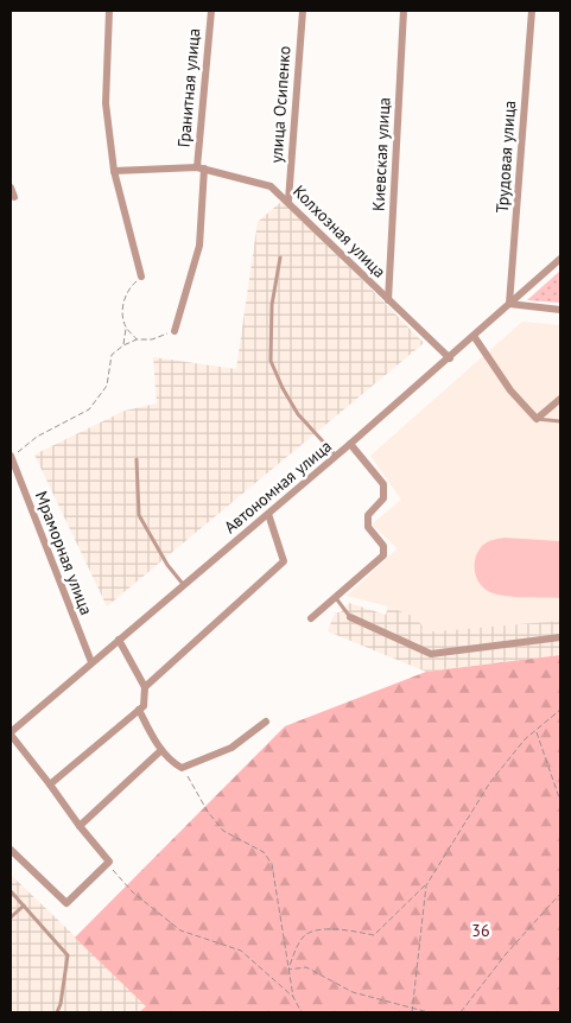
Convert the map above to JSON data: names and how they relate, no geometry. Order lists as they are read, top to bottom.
{
  "streets": {
    "street": [
      "Гранитная улица",
      "улица Осипенко",
      "Киевская улица",
      "Трудовая улица",
      "Колхозная улица",
      "Автономная улица",
      "Мраморная улица"
    ]
  },
  "crossings": [
    ["Гранитная улица", "Колхозная улица"],
    ["улица Осипенко", "Колхозная улица"],
    ["Киевская улица", "Колхозная улица"],
    ["Трудовая улица", "Автономная улица"],
    ["Колхозная улица", "Автономная улица"],
    ["Автономная улица", "Мраморная улица"]
  ],
  "parks": ["36"]
}
